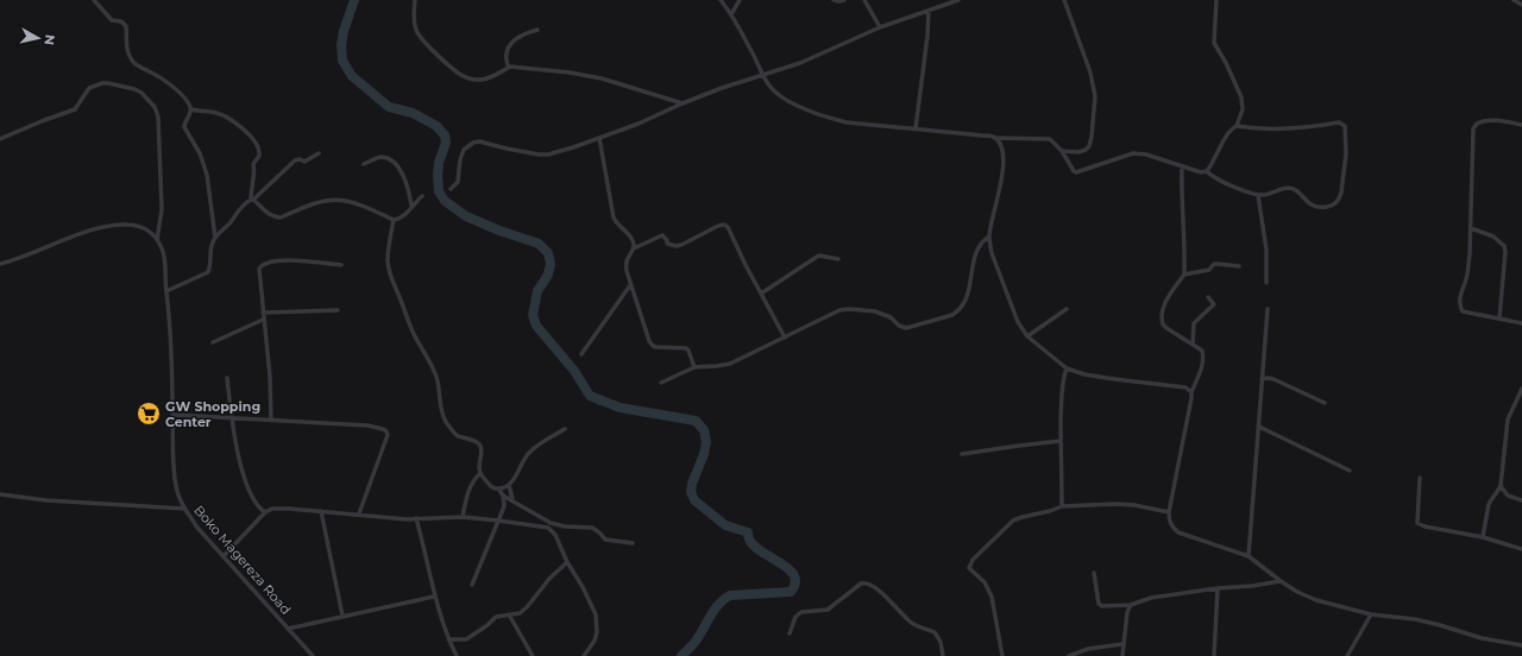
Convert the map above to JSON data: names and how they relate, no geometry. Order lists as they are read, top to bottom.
{
  "streets": {
    "street": ["Boko Magereza Road"]
  },
  "places": {
    "supermarket": ["GW Shopping Center"]
  },
  "north": "right"
}
